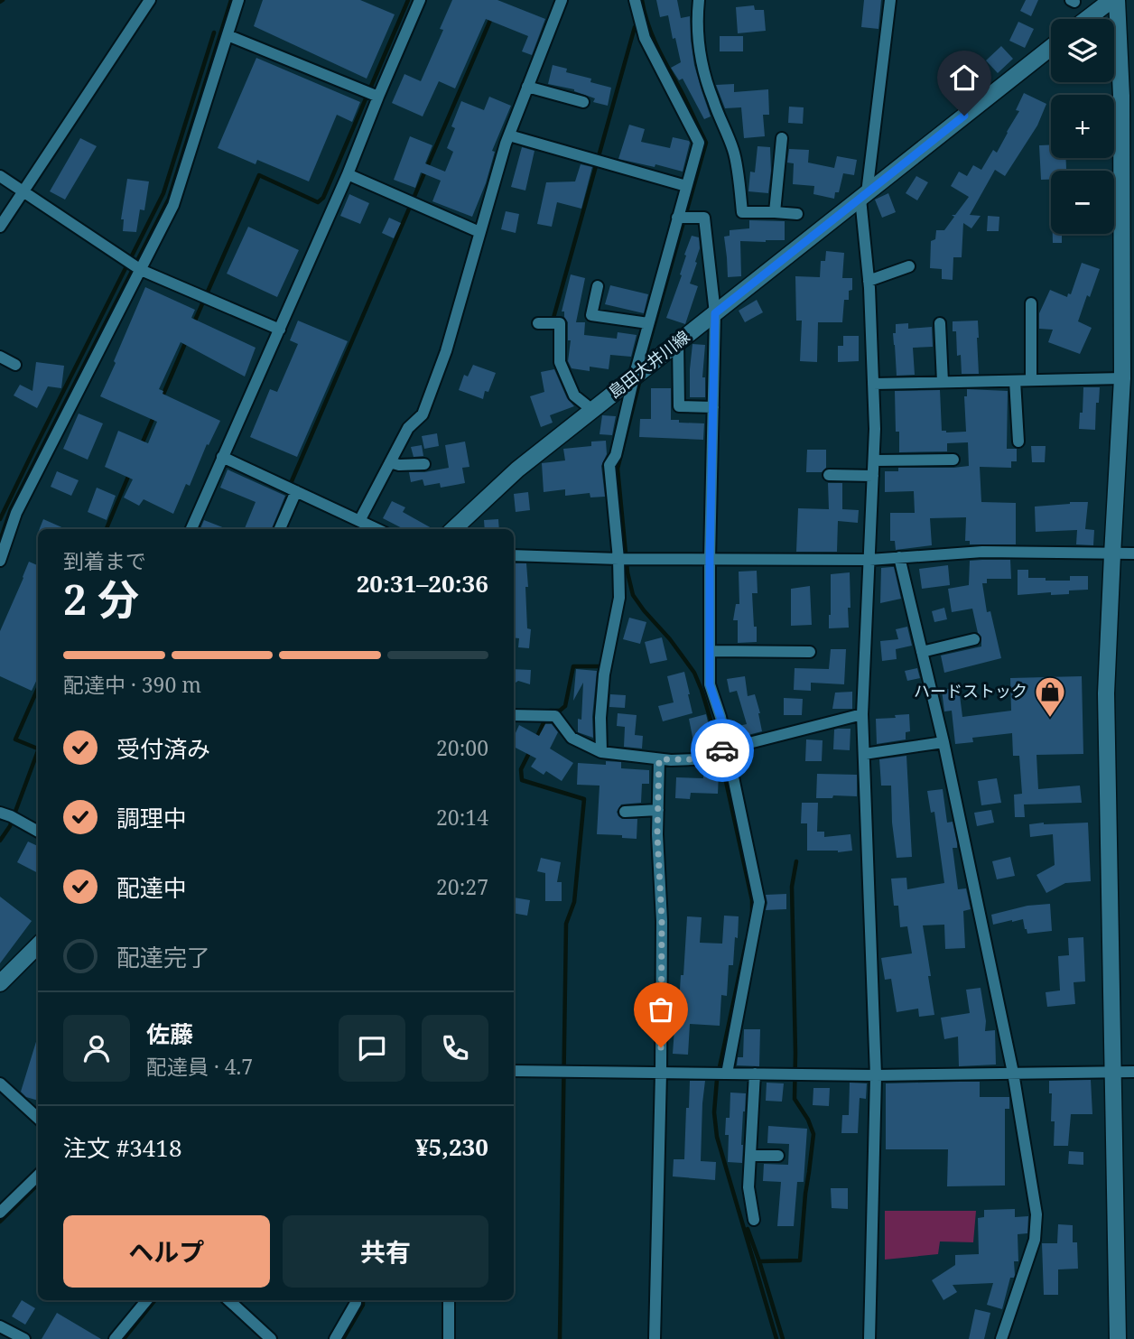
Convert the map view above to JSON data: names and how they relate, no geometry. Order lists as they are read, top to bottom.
{
  "streets": {
    "street": ["島田大井川線"]
  },
  "places": {
    "shop": ["ハードストック"]
  },
  "page": {
    "map_buttons": ["+", "−"],
    "heading": ["2 分", "到着まで", "20:31–20:36"],
    "panel": [
      "佐藤",
      "配達員 · 4.7",
      "注文 #3418",
      "¥5,230"
    ],
    "bar": "配達中 · 390 m",
    "list": [
      ["受付済み", "20:00"],
      ["調理中", "20:14"],
      ["配達中", "20:27"],
      "配達完了"
    ],
    "buttons": ["ヘルプ", "共有"]
  }
}
